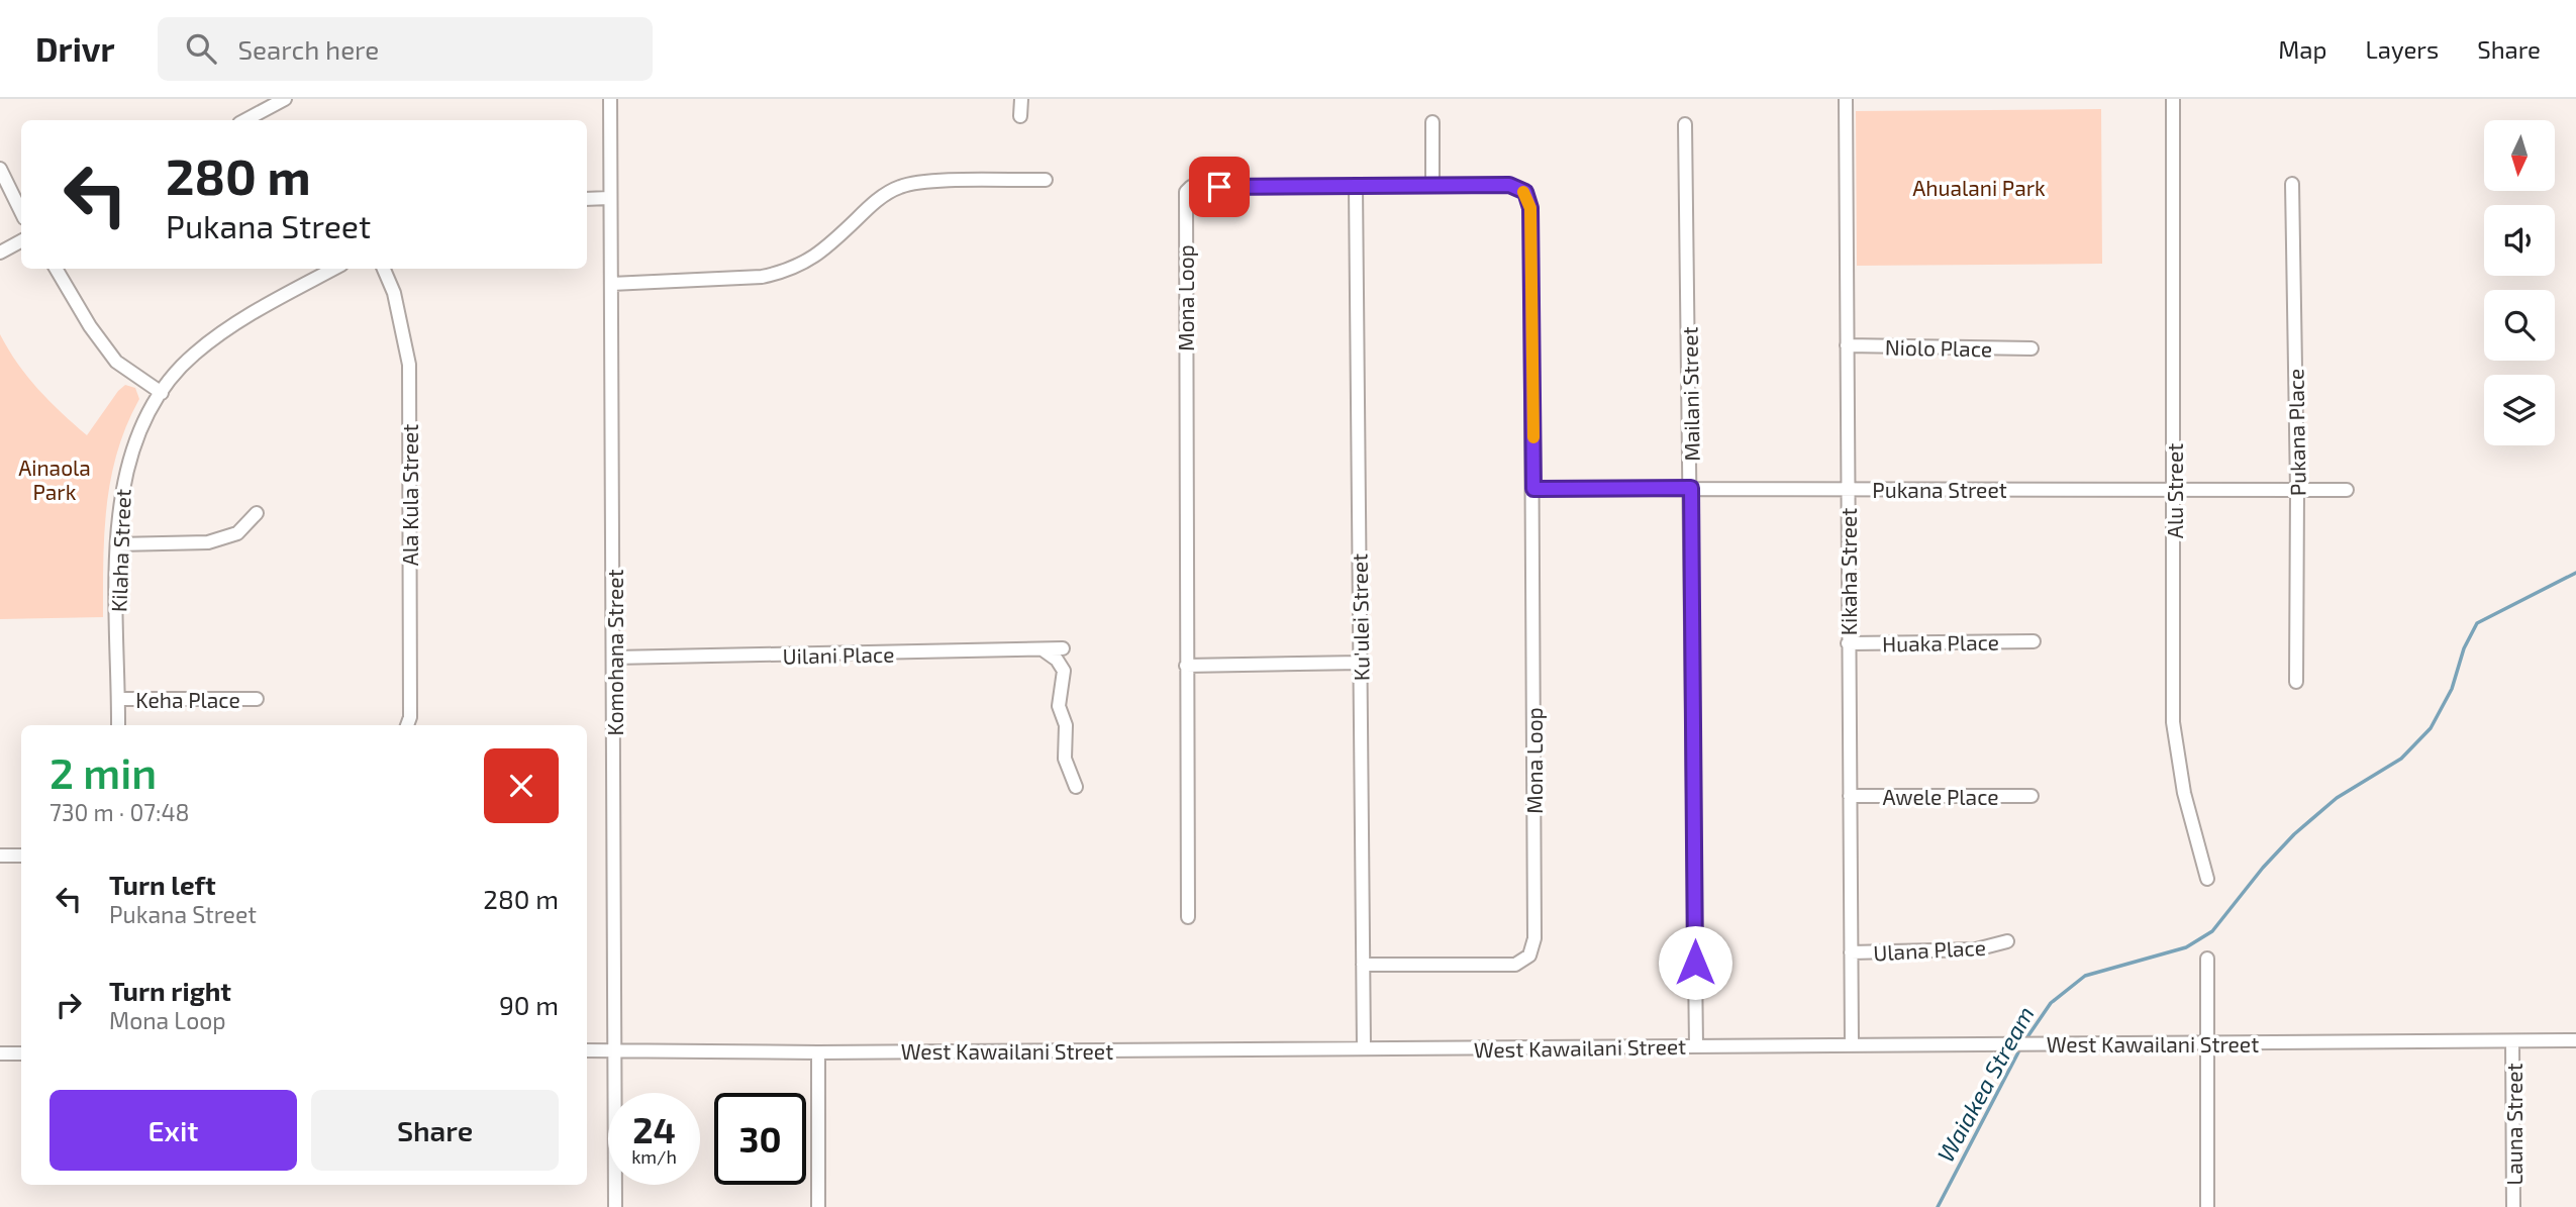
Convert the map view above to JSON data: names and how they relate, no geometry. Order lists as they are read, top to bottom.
{
  "streets": {
    "street": [
      "Mona Loop",
      "Niolo Place",
      "Mailani Street",
      "Pukana Place",
      "Pukana Street",
      "Alu Street",
      "Ala Kula Street",
      "Kilaha Street",
      "Kikaha Street",
      "Ku'ulei Street",
      "Huaka Place",
      "Komohana Street",
      "Uilani Place",
      "Keha Place",
      "Awele Place",
      "Ulana Place",
      "West Kawailani Street",
      "Launa Street"
    ]
  },
  "crossings": [
    ["Mona Loop", "Pukana Street"],
    ["Mona Loop", "Ku'ulei Street"],
    ["Niolo Place", "Kikaha Street"],
    ["Mailani Street", "Pukana Street"],
    ["Mailani Street", "West Kawailani Street"],
    ["Pukana Place", "Pukana Street"],
    ["Pukana Street", "Alu Street"],
    ["Pukana Street", "Kikaha Street"],
    ["Kilaha Street", "Keha Place"],
    ["Kikaha Street", "Huaka Place"],
    ["Kikaha Street", "Awele Place"],
    ["Kikaha Street", "Ulana Place"],
    ["Kikaha Street", "West Kawailani Street"],
    ["Ku'ulei Street", "West Kawailani Street"],
    ["Komohana Street", "Uilani Place"],
    ["Komohana Street", "West Kawailani Street"],
    ["West Kawailani Street", "Launa Street"]
  ],
  "water": ["Waiakea Stream"],
  "parks": ["Ahualani Park", "Ainaola Park"],
  "north": "bottom",
  "page": {
    "header": "Drivr",
    "search": "Search here",
    "nav": ["Map", "Layers", "Share"],
    "turn": ["280 m", "Pukana Street"],
    "heading": ["2 min", "730 m · 07:48"],
    "list": [
      {
        "name": "Turn left",
        "note": "Pukana Street",
        "value": "280 m"
      },
      {
        "name": "Turn right",
        "note": "Mona Loop",
        "value": "90 m"
      }
    ],
    "buttons": ["Exit", "Share"],
    "speed": "24 km/h",
    "limit": "30"
  }
}
